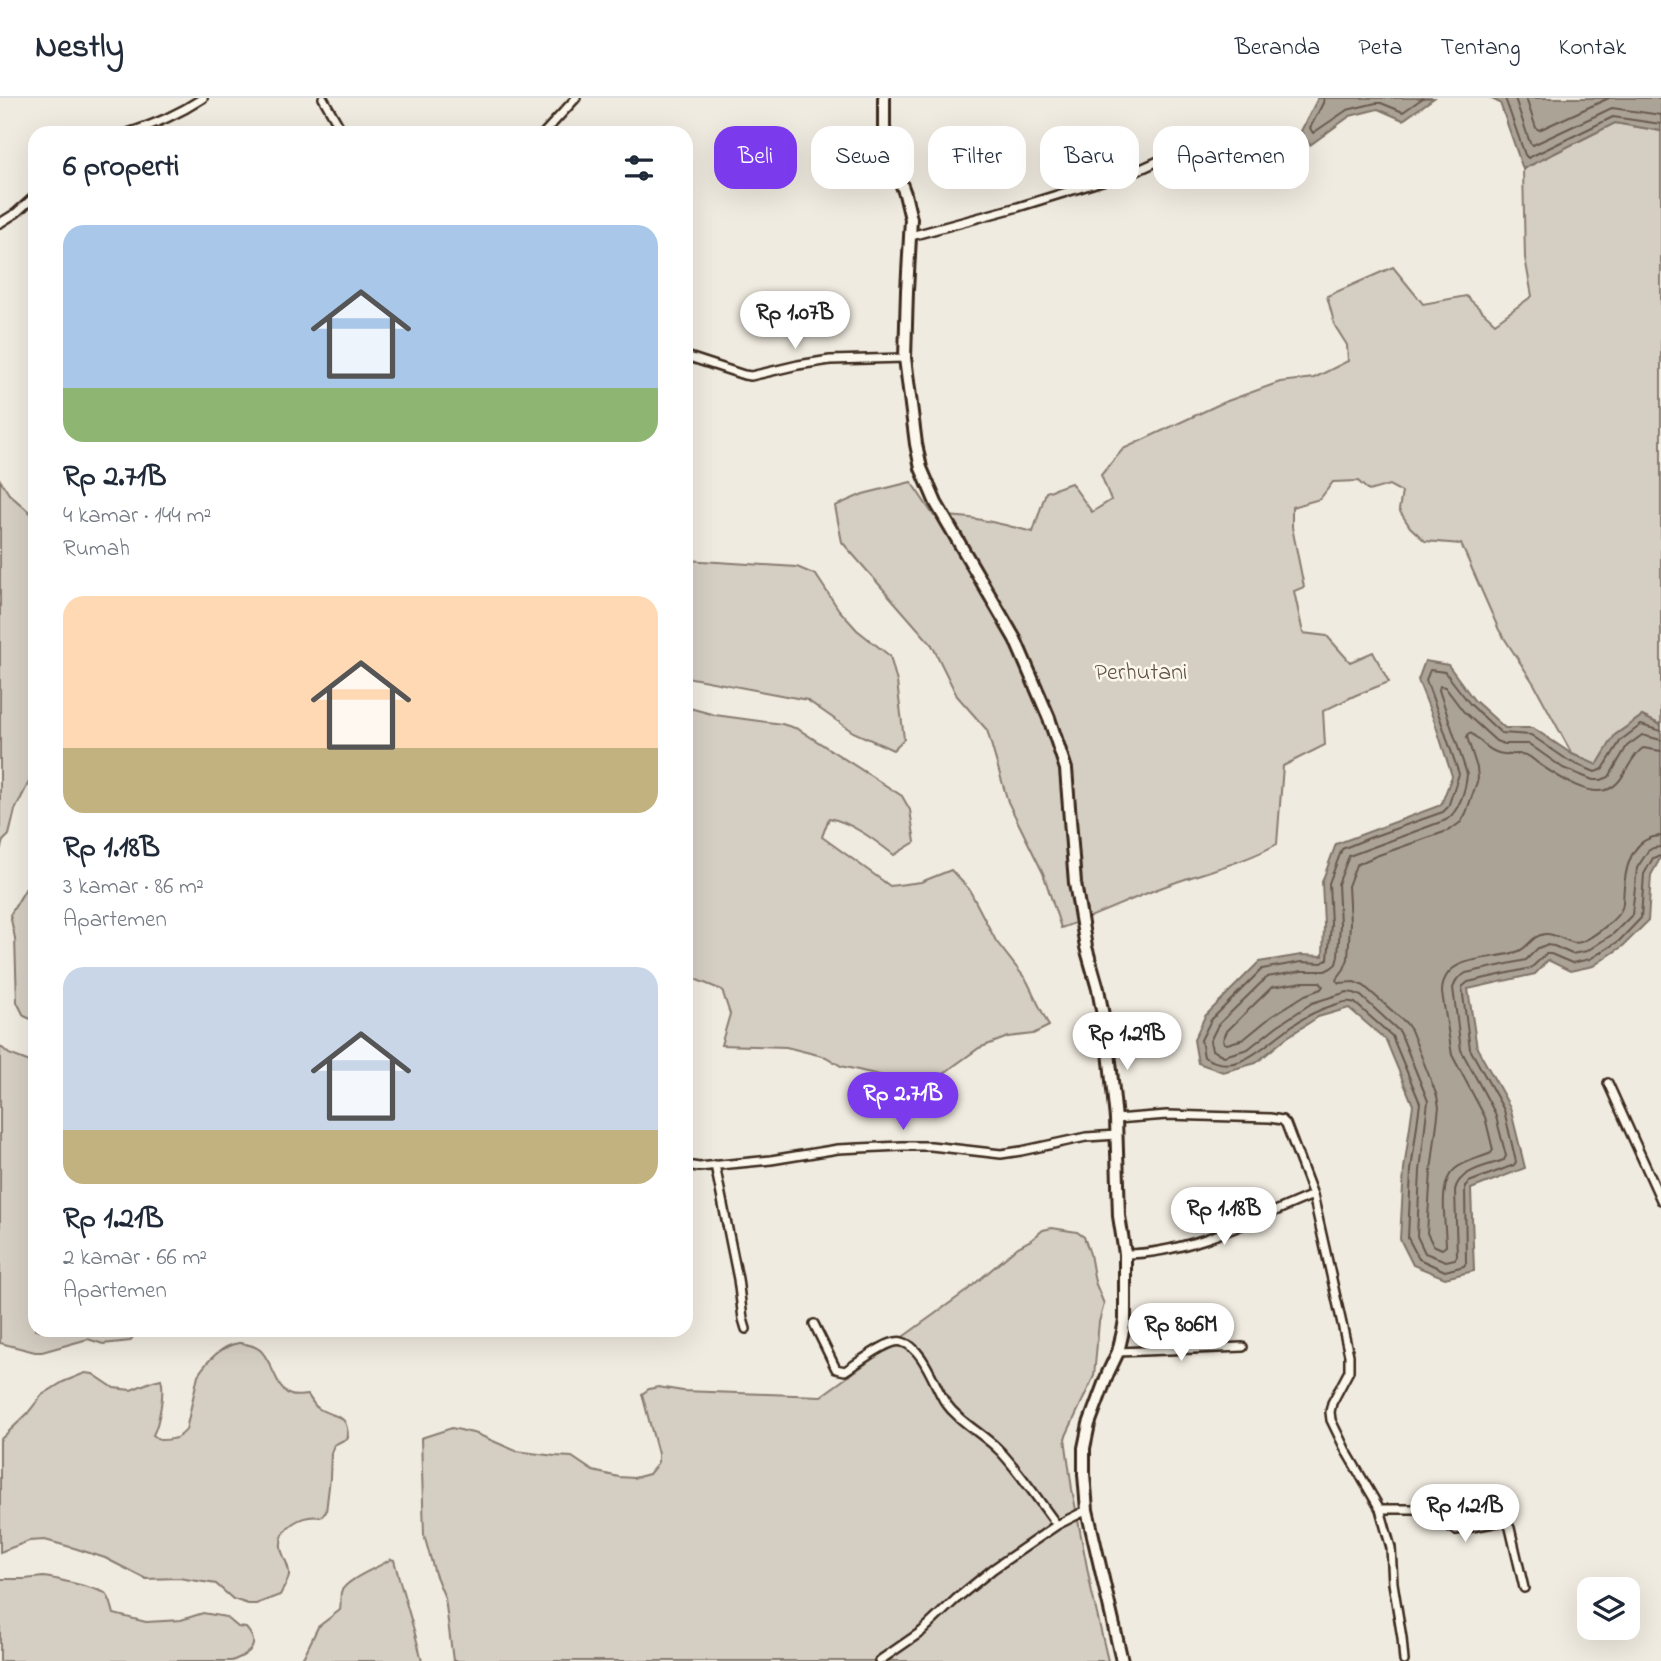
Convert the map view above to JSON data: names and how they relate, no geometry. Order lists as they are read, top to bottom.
{
  "parks": ["Perhutani"],
  "page": {
    "header": "Nestly",
    "nav": [
      "Beranda",
      "Peta",
      "Tentang",
      "Kontak"
    ],
    "chip": [
      "Beli",
      "Sewa",
      "Filter",
      "Baru",
      "Apartemen"
    ],
    "heading": "6 properti",
    "list": [
      {
        "name": "Rp 2.71B",
        "note": "4 kamar · 144 m² · Rumah"
      },
      {
        "name": "Rp 1.18B",
        "note": "3 kamar · 86 m² · Apartemen"
      },
      {
        "name": "Rp 1.21B",
        "note": "2 kamar · 66 m² · Apartemen"
      }
    ],
    "price": [
      "Rp 1.07B",
      "Rp 1.29B",
      "Rp 2.71B",
      "Rp 1.18B",
      "Rp 806M",
      "Rp 1.21B"
    ]
  }
}
